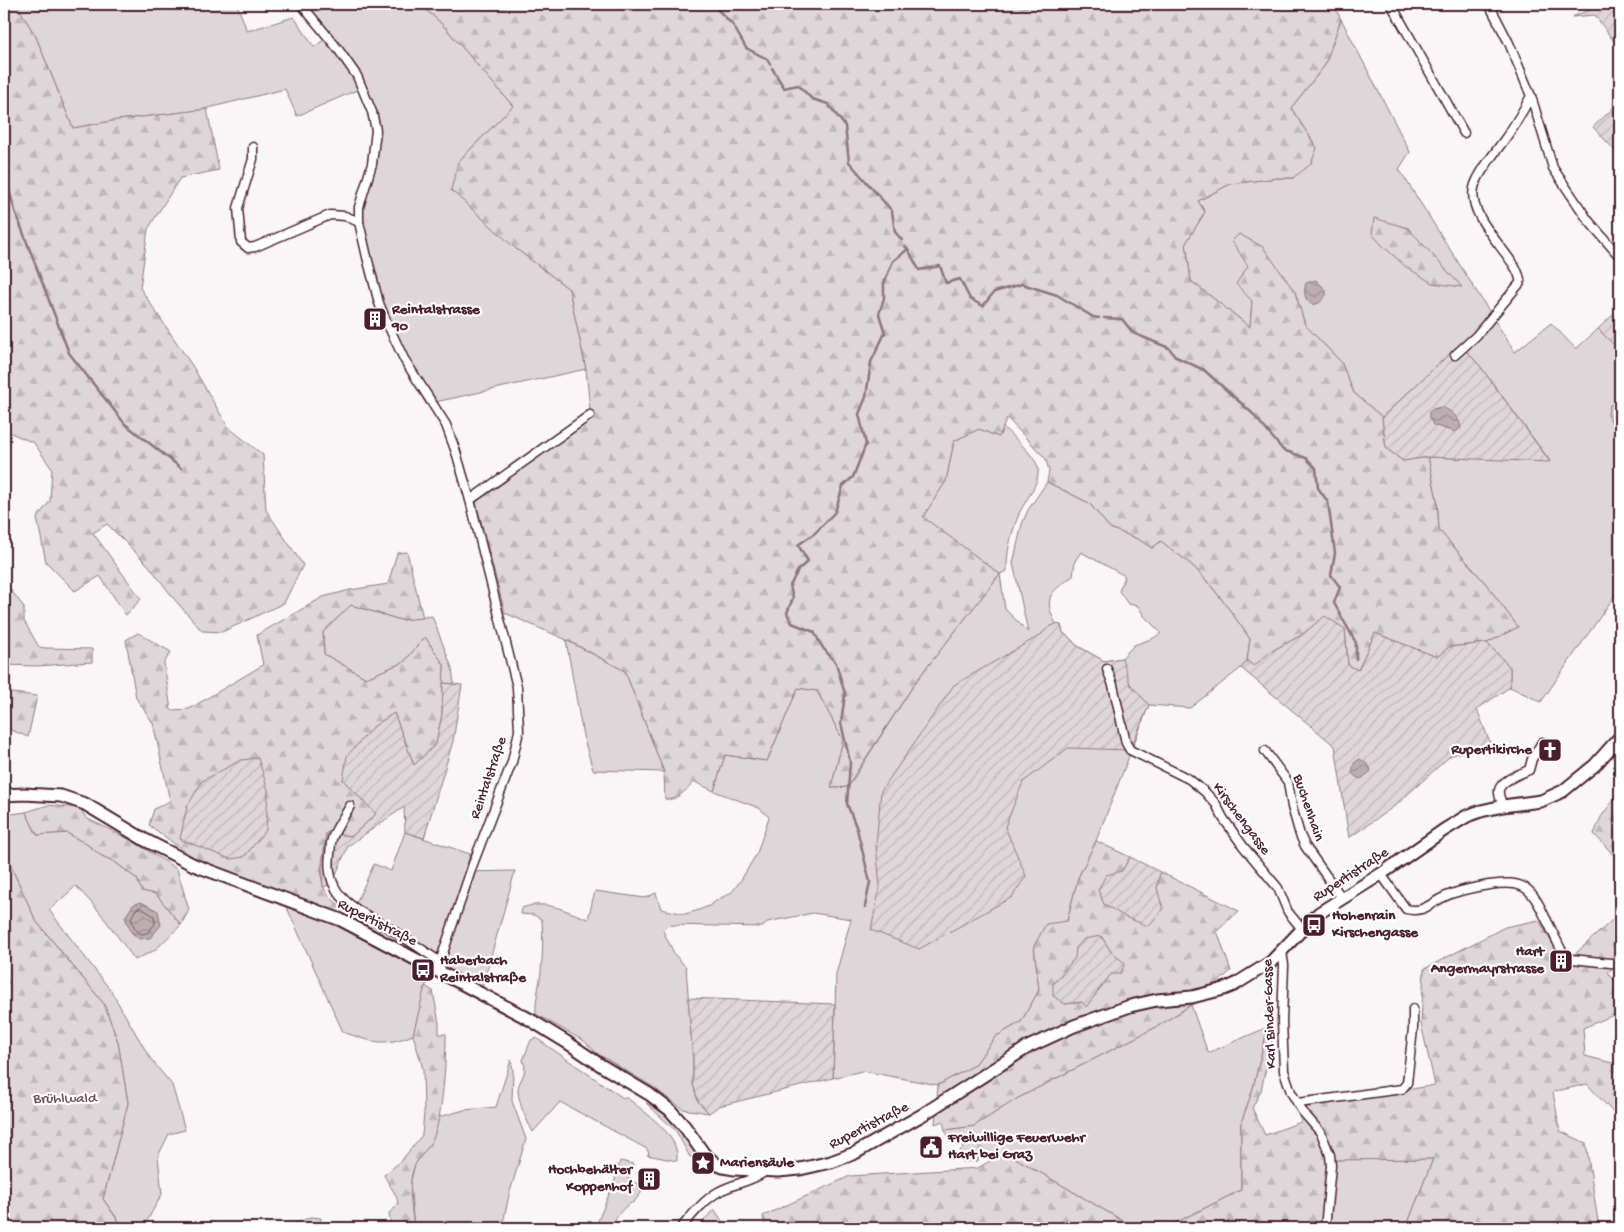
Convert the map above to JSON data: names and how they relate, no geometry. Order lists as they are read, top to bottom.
{
  "streets": {
    "main road": ["Rupertistraße"],
    "street": [
      "Reintalstraße",
      "Buchenhain",
      "Kirschengasse",
      "Karl Binder-Gasse"
    ]
  },
  "crossings": [
    ["Reintalstraße", "Rupertistraße"],
    ["Buchenhain", "Rupertistraße"],
    ["Kirschengasse", "Rupertistraße"],
    ["Rupertistraße", "Karl Binder-Gasse"]
  ],
  "parks": ["Brühlwald"],
  "places": {
    "building": ["Reintalstrasse 90", "Hart Angermayrstrasse", "Hochbehälter Koppenhof"],
    "church": ["Rupertikirche"],
    "bus stop": ["Hohenrain Kirschengasse", "Haberbach Reintalstraße"],
    "public building": ["Freiwillige Feuerwehr Hart bei Graz"],
    "place": ["Mariensäule"]
  }
}
